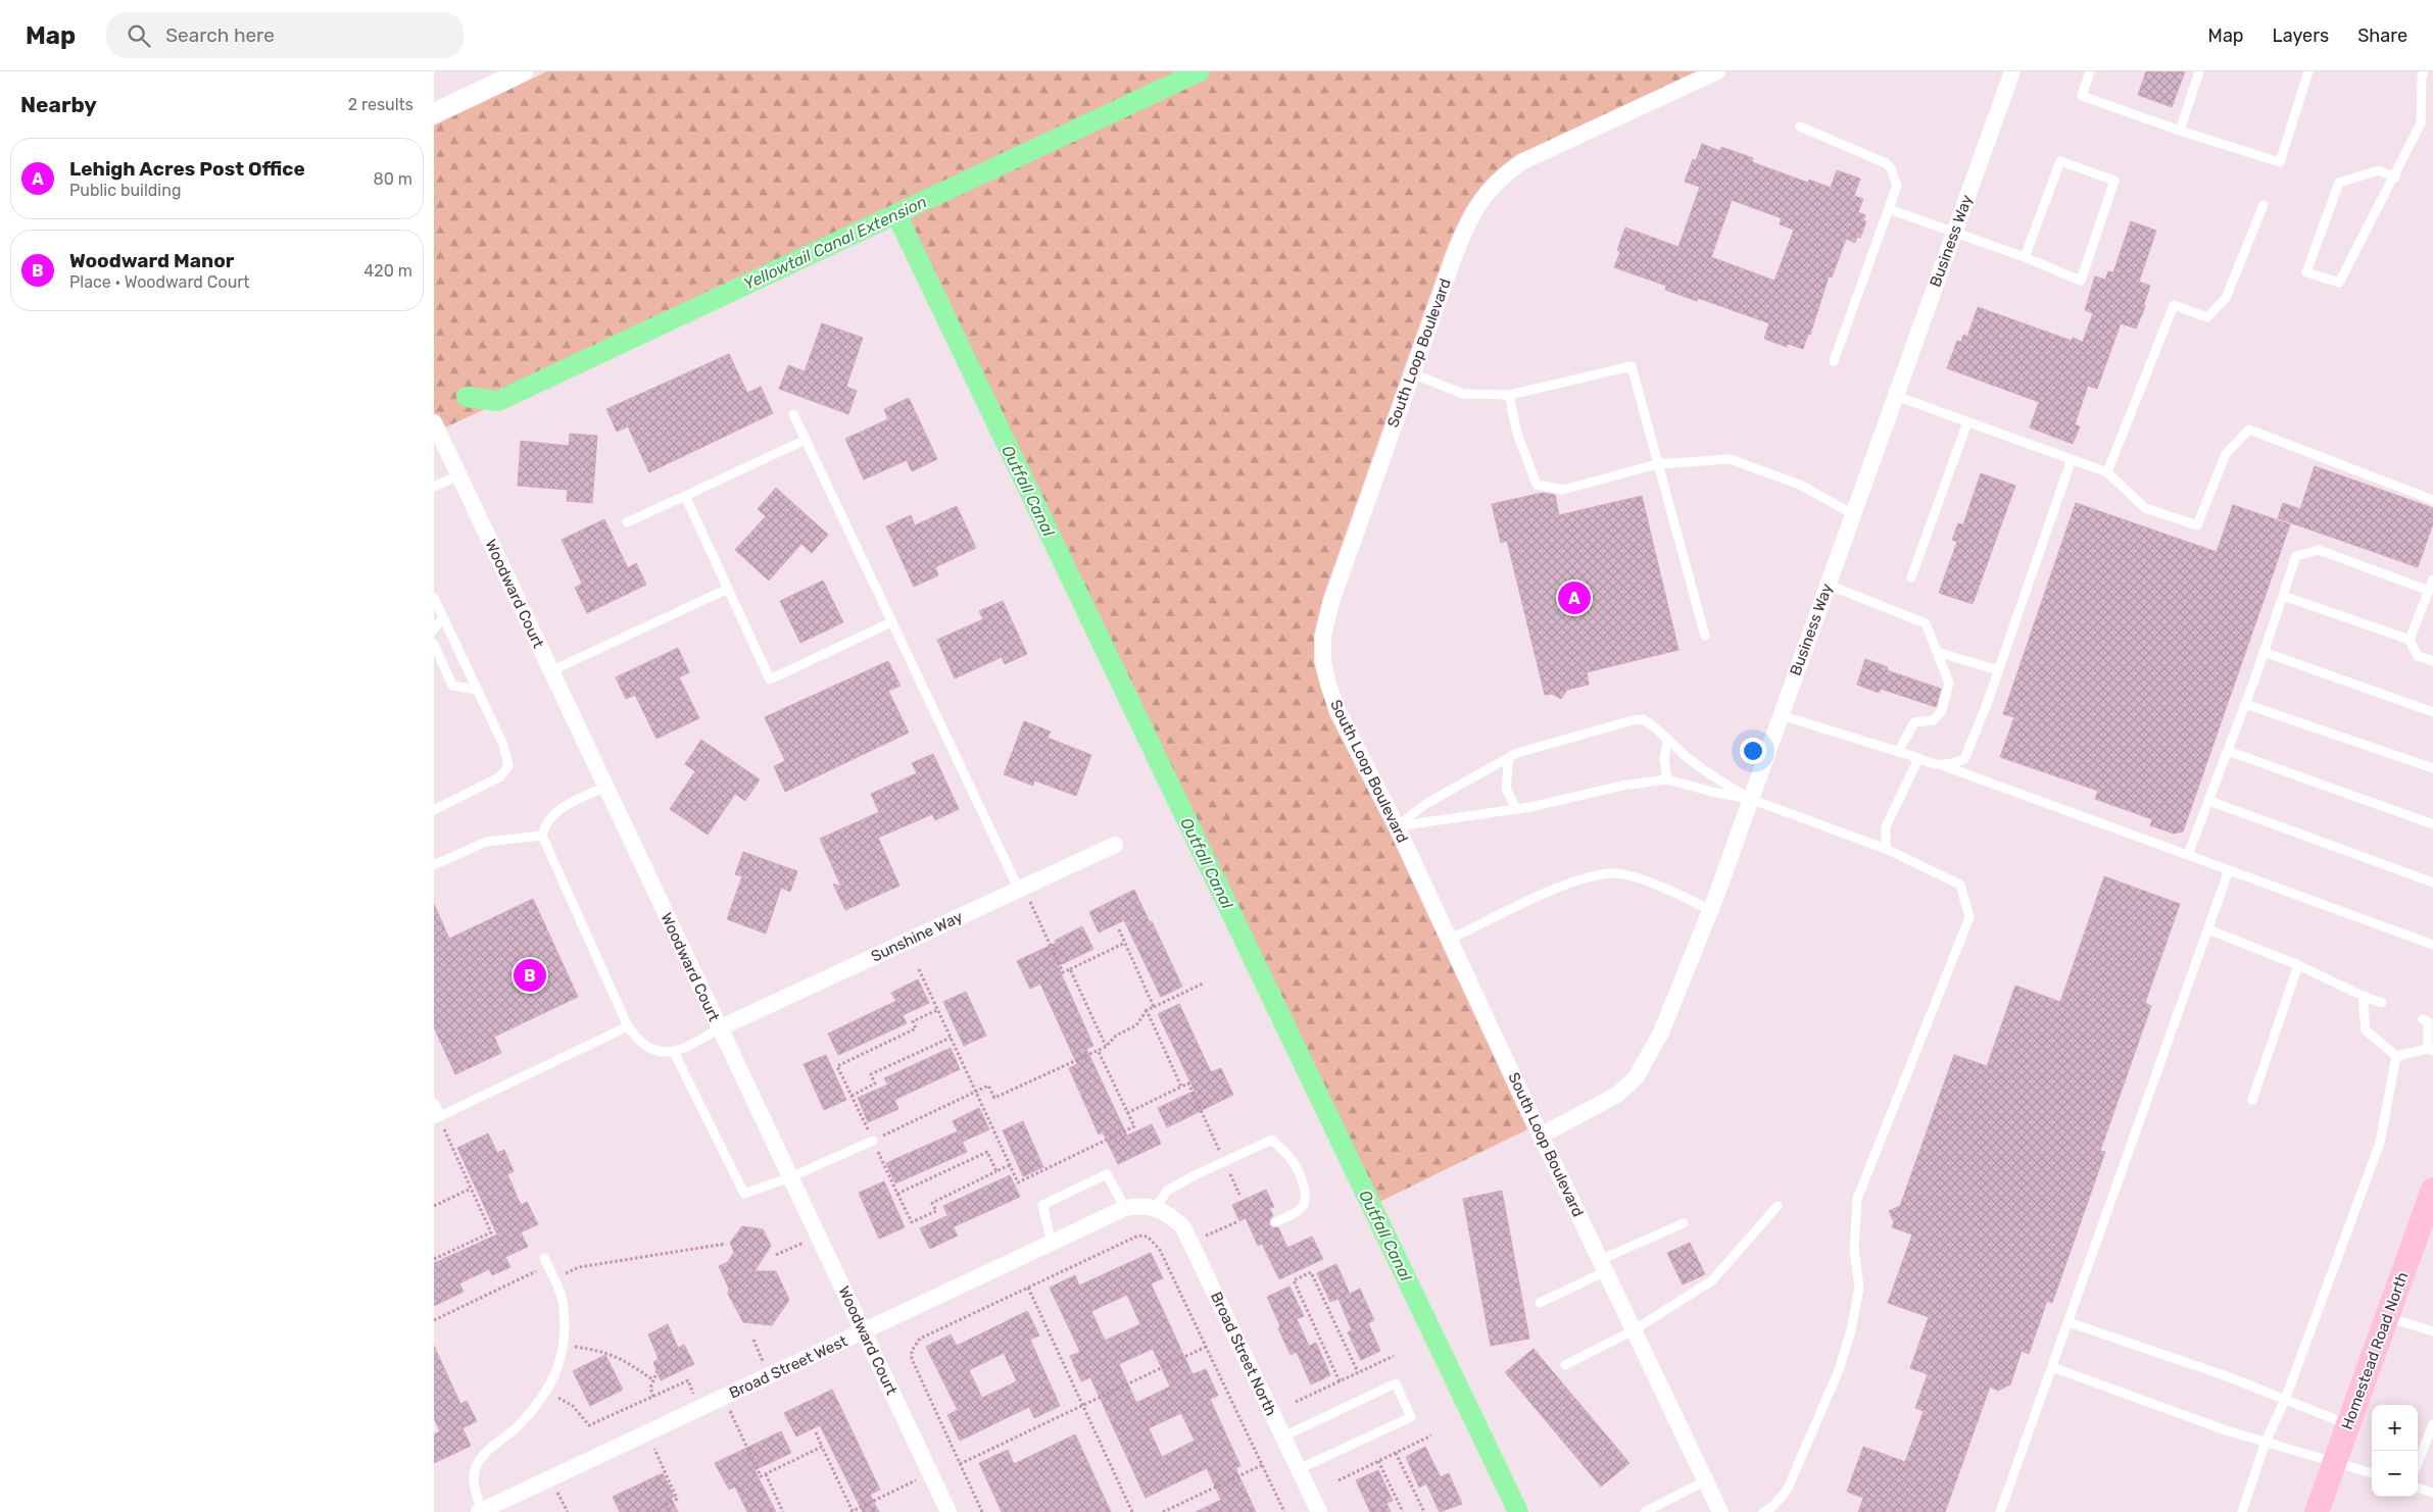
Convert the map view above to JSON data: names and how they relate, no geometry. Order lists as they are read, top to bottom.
{
  "streets": {
    "main road": ["Homestead Road North"],
    "street": [
      "Business Way",
      "South Loop Boulevard",
      "Woodward Court",
      "Sunshine Way",
      "Broad Street North",
      "Broad Street West"
    ]
  },
  "crossings": [
    ["Business Way", "South Loop Boulevard"],
    ["Woodward Court", "Sunshine Way"],
    ["Woodward Court", "Broad Street West"],
    ["Broad Street North", "Broad Street West"]
  ],
  "water": ["Yellowtail Canal Extension", "Outfall Canal"],
  "page": {
    "header": "Map",
    "search": "Search here",
    "nav": ["Map", "Layers", "Share"],
    "heading": ["Nearby", "2 results"],
    "list": [
      {
        "mark": "A",
        "name": "Lehigh Acres Post Office",
        "note": "Public building",
        "value": "80 m"
      },
      {
        "mark": "B",
        "name": "Woodward Manor",
        "note": "Place · Woodward Court",
        "value": "420 m"
      }
    ],
    "pins": ["A", "B"],
    "map_buttons": ["+", "−"]
  }
}
